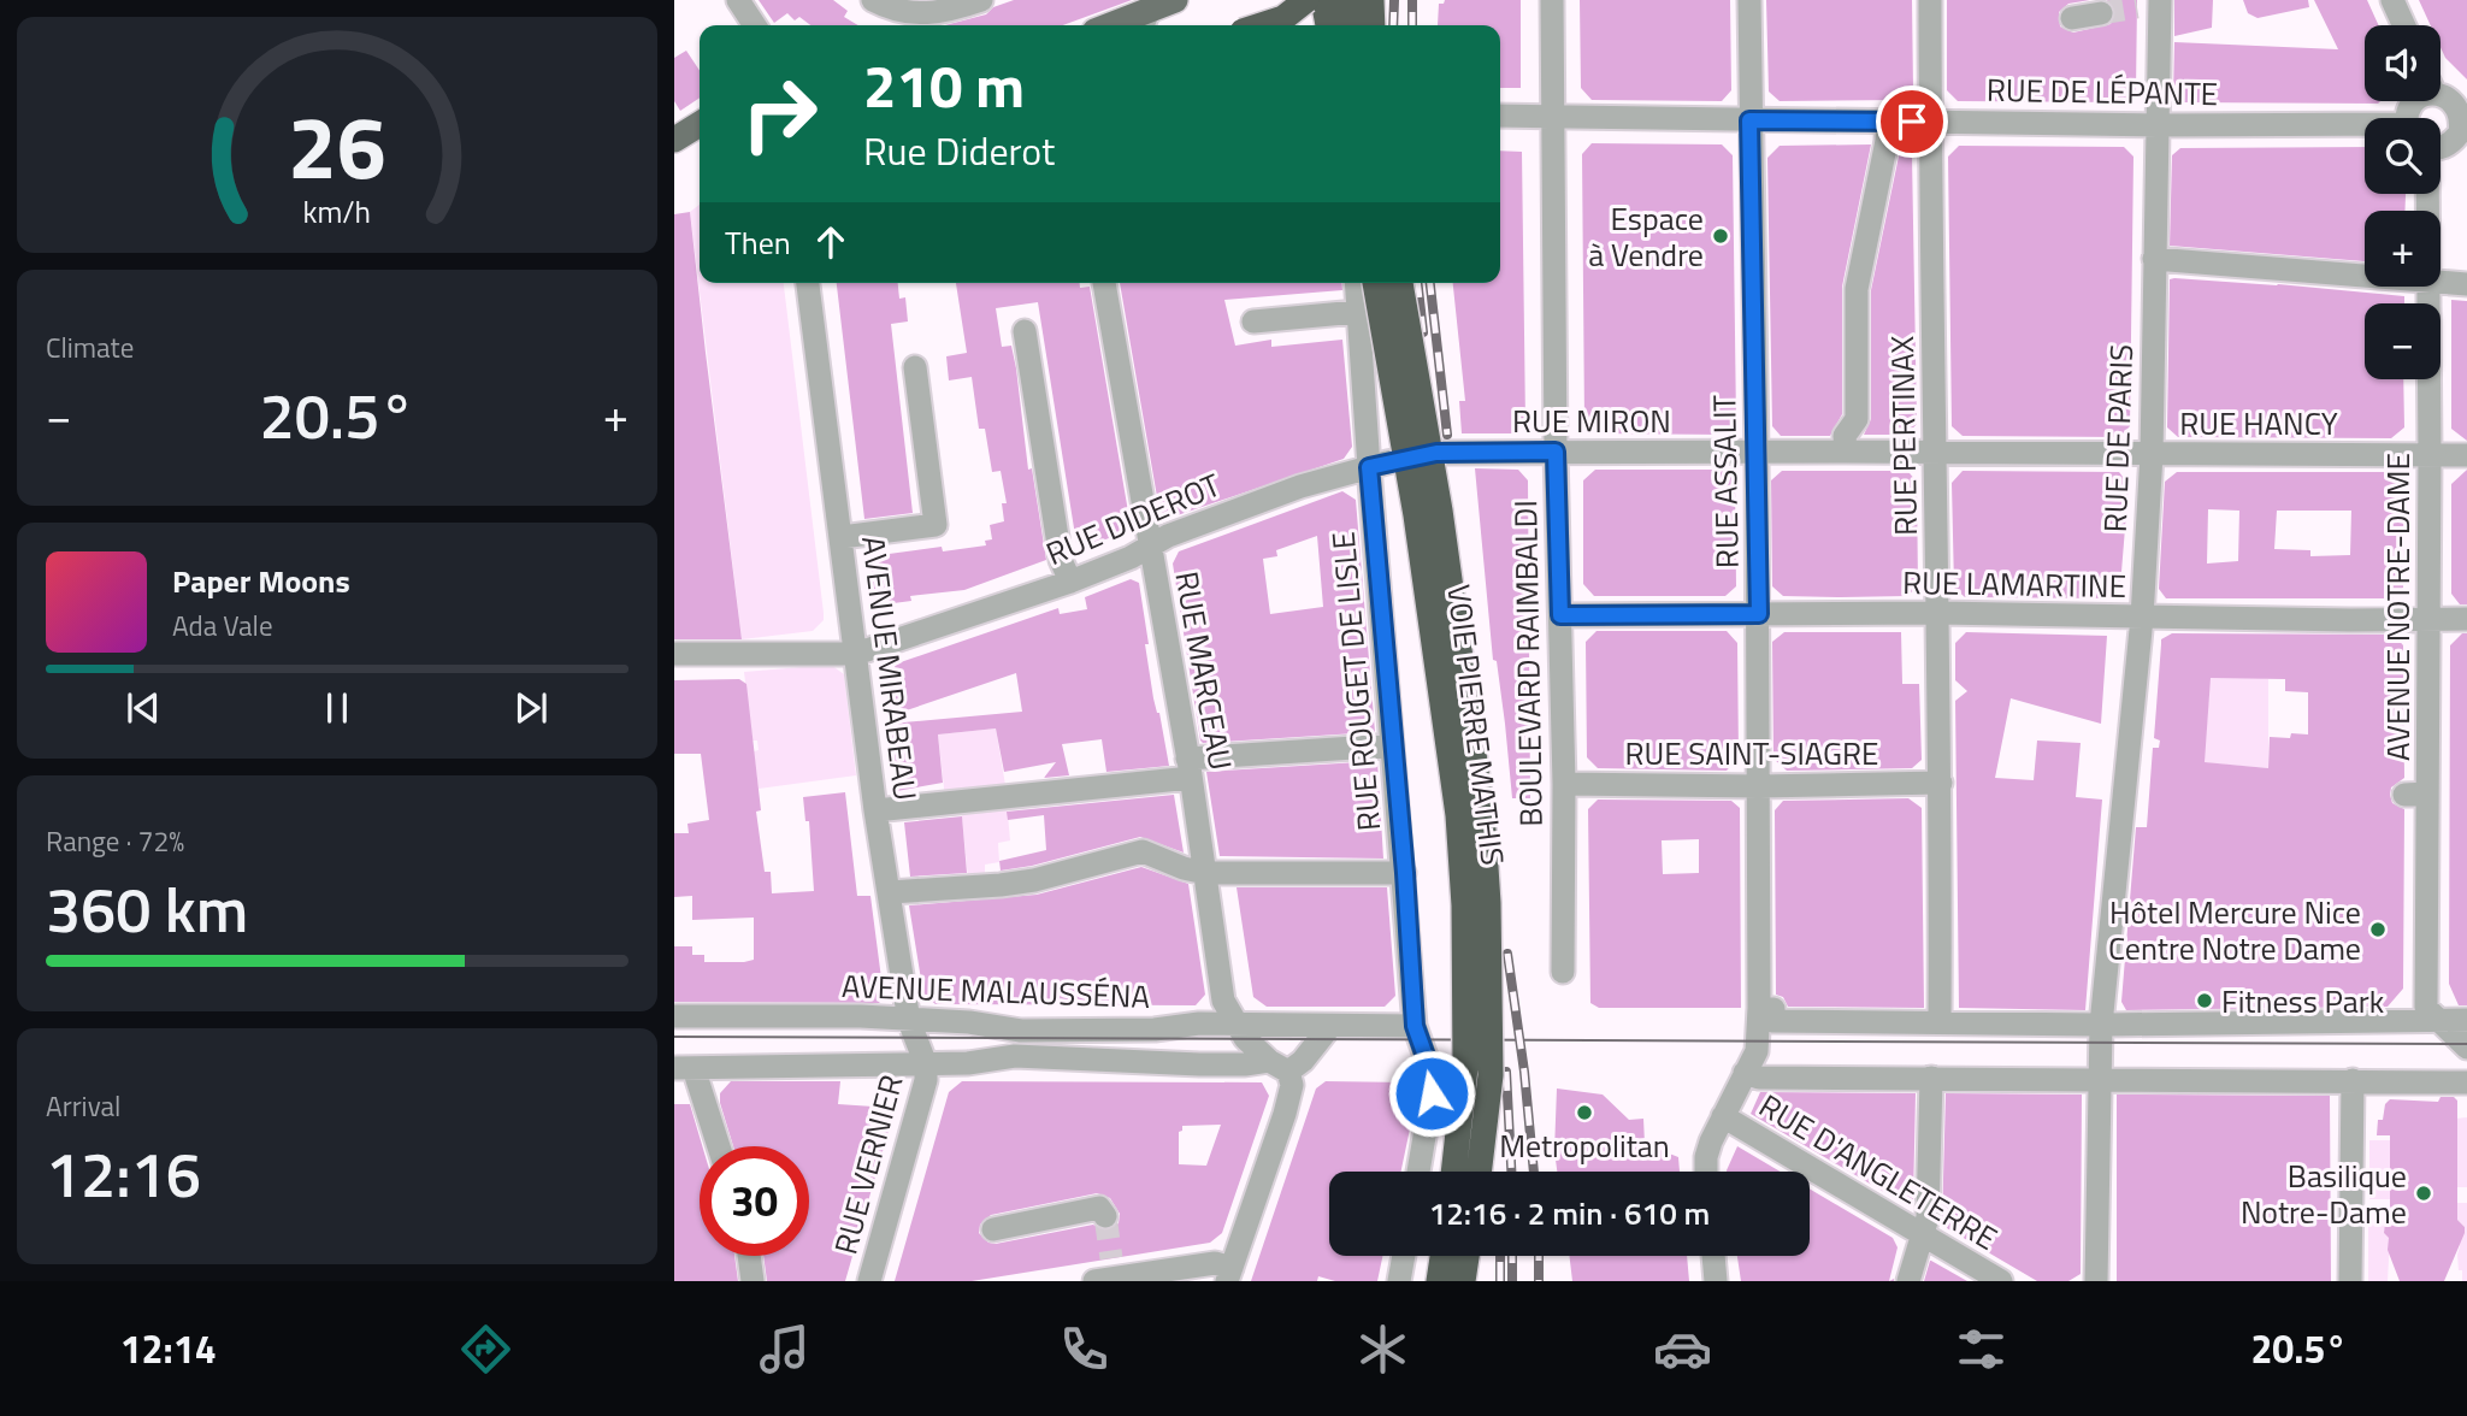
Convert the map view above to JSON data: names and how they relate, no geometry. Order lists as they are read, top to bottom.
{
  "streets": {
    "highway": ["VOIE PIERRE MATHIS"],
    "street": [
      "RUE DE LÉPANTE",
      "RUE MIRON",
      "RUE HANCY",
      "RUE PERTINAX",
      "RUE DE PARIS",
      "RUE ASSALIT",
      "RUE DIDEROT",
      "RUE LAMARTINE",
      "AVENUE NOTRE-DAME",
      "BOULEVARD RAIMBALDI",
      "AVENUE MIRABEAU",
      "RUE MARCEAU",
      "RUE ROUGET DE LISLE",
      "RUE SAINT-SIAGRE",
      "AVENUE MALAUSSÉNA",
      "RUE VERNIER",
      "RUE D'ANGLETERRE"
    ]
  },
  "crossings": [
    ["RUE DE LÉPANTE", "RUE PERTINAX"],
    ["RUE DE LÉPANTE", "RUE DE PARIS"],
    ["RUE DE LÉPANTE", "RUE ASSALIT"],
    ["RUE DE LÉPANTE", "BOULEVARD RAIMBALDI"],
    ["RUE MIRON", "RUE HANCY"],
    ["RUE MIRON", "RUE PERTINAX"],
    ["RUE MIRON", "RUE DE PARIS"],
    ["RUE MIRON", "RUE ASSALIT"],
    ["RUE MIRON", "RUE DIDEROT"],
    ["RUE MIRON", "BOULEVARD RAIMBALDI"],
    ["RUE HANCY", "RUE DE PARIS"],
    ["RUE HANCY", "AVENUE NOTRE-DAME"],
    ["RUE PERTINAX", "RUE LAMARTINE"],
    ["RUE PERTINAX", "RUE SAINT-SIAGRE"],
    ["RUE DE PARIS", "RUE LAMARTINE"],
    ["RUE ASSALIT", "RUE LAMARTINE"],
    ["RUE ASSALIT", "RUE SAINT-SIAGRE"],
    ["RUE ASSALIT", "RUE D'ANGLETERRE"],
    ["RUE DIDEROT", "AVENUE MIRABEAU"],
    ["RUE DIDEROT", "RUE MARCEAU"],
    ["RUE DIDEROT", "RUE ROUGET DE LISLE"],
    ["RUE LAMARTINE", "AVENUE NOTRE-DAME"],
    ["RUE LAMARTINE", "BOULEVARD RAIMBALDI"],
    ["BOULEVARD RAIMBALDI", "RUE SAINT-SIAGRE"],
    ["AVENUE MIRABEAU", "AVENUE MALAUSSÉNA"],
    ["AVENUE MIRABEAU", "RUE VERNIER"],
    ["RUE MARCEAU", "AVENUE MALAUSSÉNA"],
    ["RUE ROUGET DE LISLE", "AVENUE MALAUSSÉNA"],
    ["AVENUE MALAUSSÉNA", "RUE VERNIER"]
  ],
  "places": [
    "Espace à Vendre",
    "Hôtel Mercure Nice Centre Notre Dame",
    "Fitness Park",
    "Metropolitan",
    "Basilique Notre-Dame"
  ],
  "page": {
    "map_buttons": ["+", "−"],
    "turn": ["210 m", "Rue Diderot"],
    "then": "Then",
    "tile": [
      "Climate",
      ["Range · 72%", "360 km"],
      ["Arrival", "12:16"]
    ],
    "heat": ["−", "20.5°", "+"],
    "song": ["Paper Moons", "Ada Vale"],
    "limit": "30",
    "trip": "12:16 · 2 min · 610 m",
    "tabs": ["12:14", "20.5°"],
    "gauge": ["26", "km/h"]
  }
}
